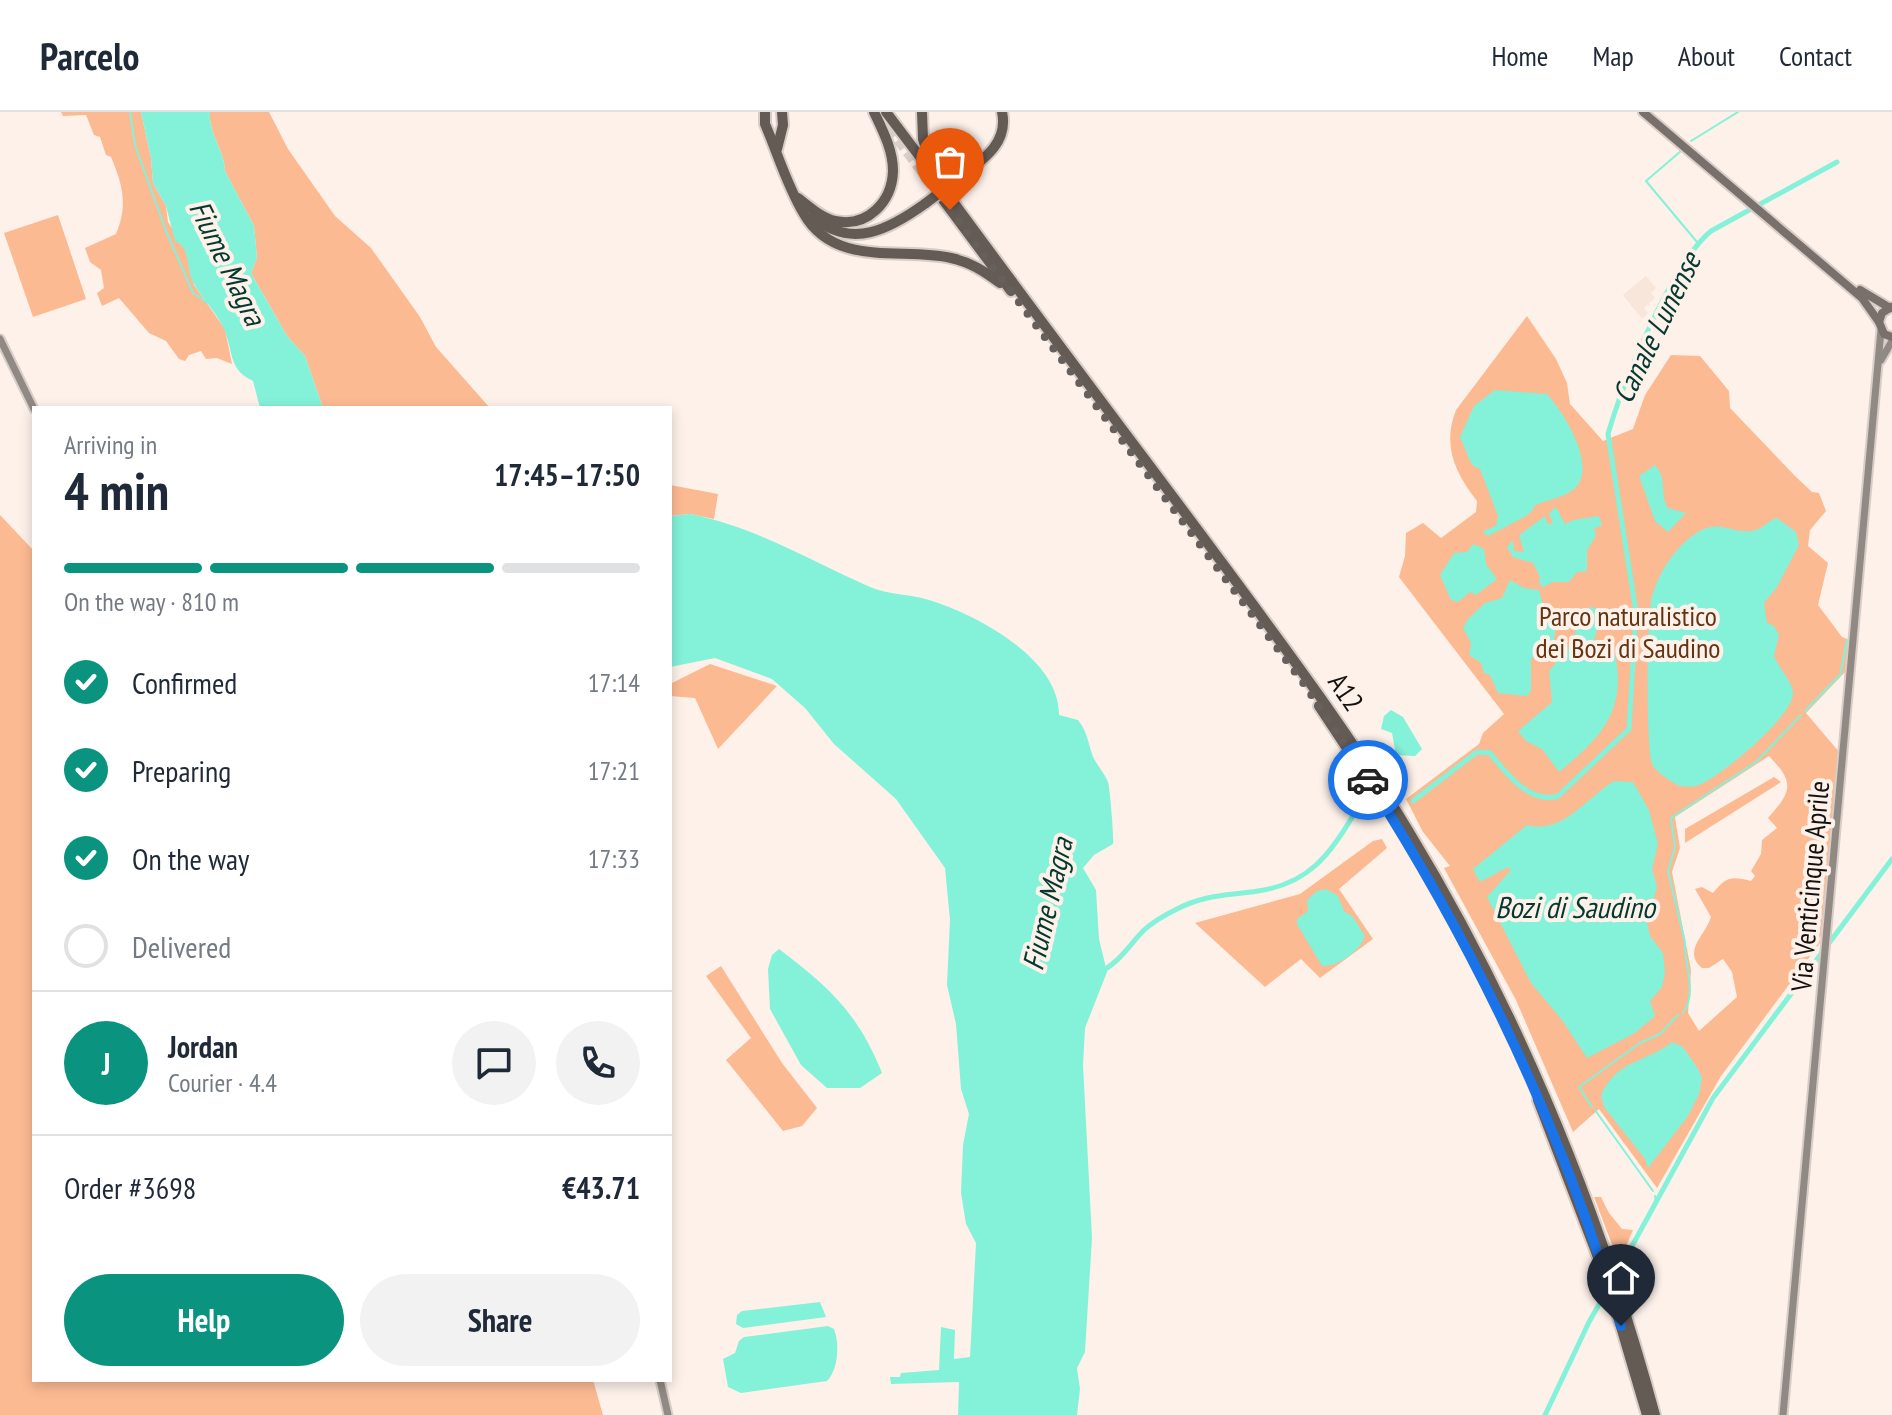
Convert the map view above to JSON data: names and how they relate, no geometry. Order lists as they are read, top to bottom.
{
  "streets": {
    "highway": ["A12"],
    "main road": ["Via Venticinque Aprile"]
  },
  "water": ["Fiume Magra", "Canale Lunense", "Bozi di Saudino"],
  "parks": ["Parco naturalistico dei Bozi di Saudino"],
  "page": {
    "header": "Parcelo",
    "nav": [
      "Home",
      "Map",
      "About",
      "Contact"
    ],
    "heading": ["4 min", "Arriving in", "17:45–17:50"],
    "panel": [
      "Jordan",
      "Courier · 4.4",
      "Order #3698",
      "€43.71"
    ],
    "bar": "On the way · 810 m",
    "list": [
      ["Confirmed", "17:14"],
      ["Preparing", "17:21"],
      ["On the way", "17:33"],
      "Delivered"
    ],
    "round": "J",
    "buttons": ["Help", "Share"]
  }
}
